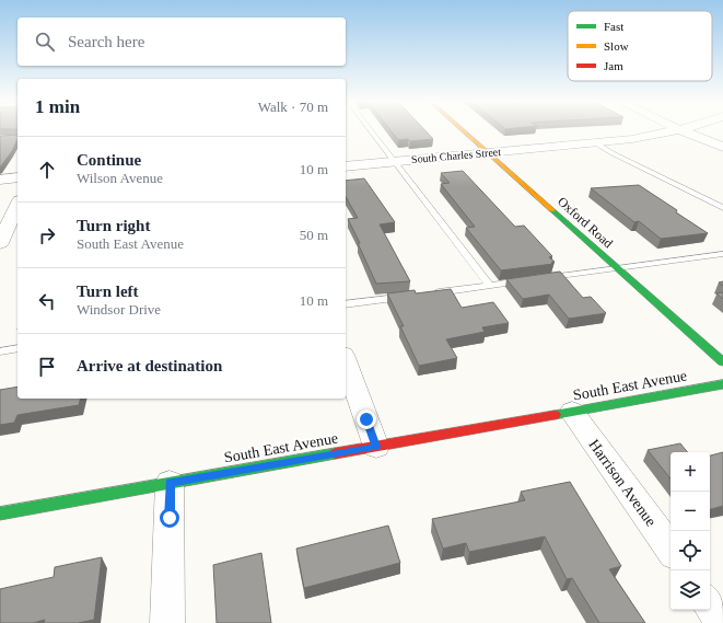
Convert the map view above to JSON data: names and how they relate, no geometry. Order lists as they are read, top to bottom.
{
  "streets": {
    "street": [
      "South Charles Street",
      "Oxford Road",
      "South East Avenue",
      "Harrison Avenue"
    ]
  },
  "crossings": [
    ["South Charles Street", "Oxford Road"],
    ["South East Avenue", "Harrison Avenue"]
  ],
  "legend": ["Fast", "Slow", "Jam"],
  "page": {
    "search": "Search here",
    "heading": ["1 min", "Walk · 70 m"],
    "list": [
      ["Continue", "Wilson Avenue", "10 m"],
      ["Turn right", "South East Avenue", "50 m"],
      ["Turn left", "Windsor Drive", "10 m"],
      "Arrive at destination"
    ],
    "map_buttons": ["+", "−"]
  }
}
